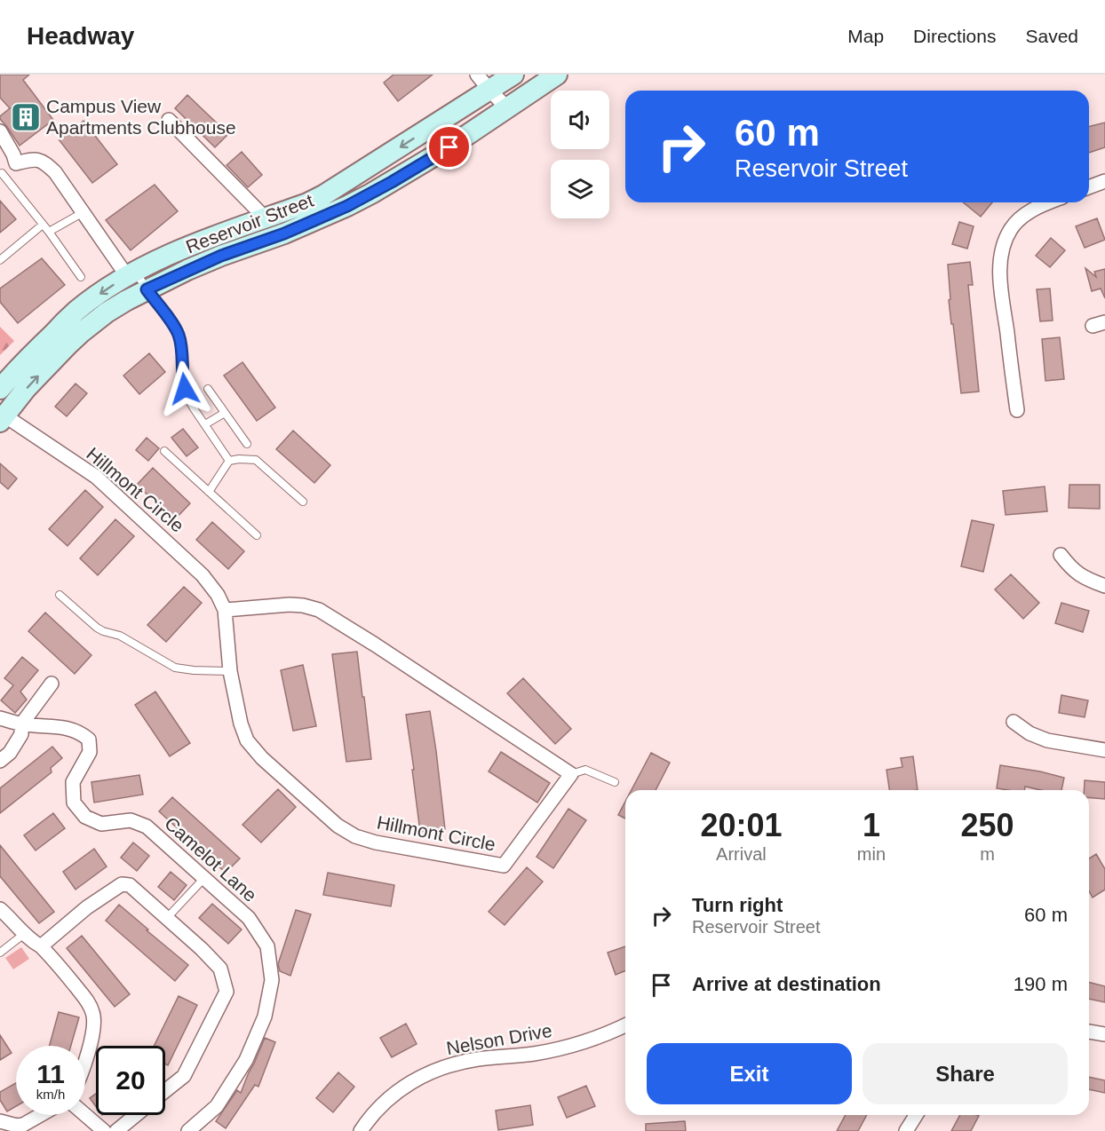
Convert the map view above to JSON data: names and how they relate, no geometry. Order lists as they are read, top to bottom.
{
  "streets": {
    "main road": ["Reservoir Street"],
    "street": ["Hillmont Circle", "Camelot Lane", "Nelson Drive"]
  },
  "crossings": [
    ["Reservoir Street", "Hillmont Circle"]
  ],
  "places": {
    "building": ["Campus View Apartments Clubhouse"]
  },
  "page": {
    "header": "Headway",
    "nav": ["Map", "Directions", "Saved"],
    "turn": ["60 m", "Reservoir Street"],
    "eta": [
      "20:01",
      "Arrival",
      "1",
      "min",
      "250",
      "m"
    ],
    "list": [
      {
        "name": "Turn right",
        "note": "Reservoir Street",
        "value": "60 m"
      },
      {
        "name": "Arrive at destination",
        "value": "190 m"
      }
    ],
    "buttons": ["Exit", "Share"],
    "speed": "11 km/h",
    "limit": "20"
  }
}
